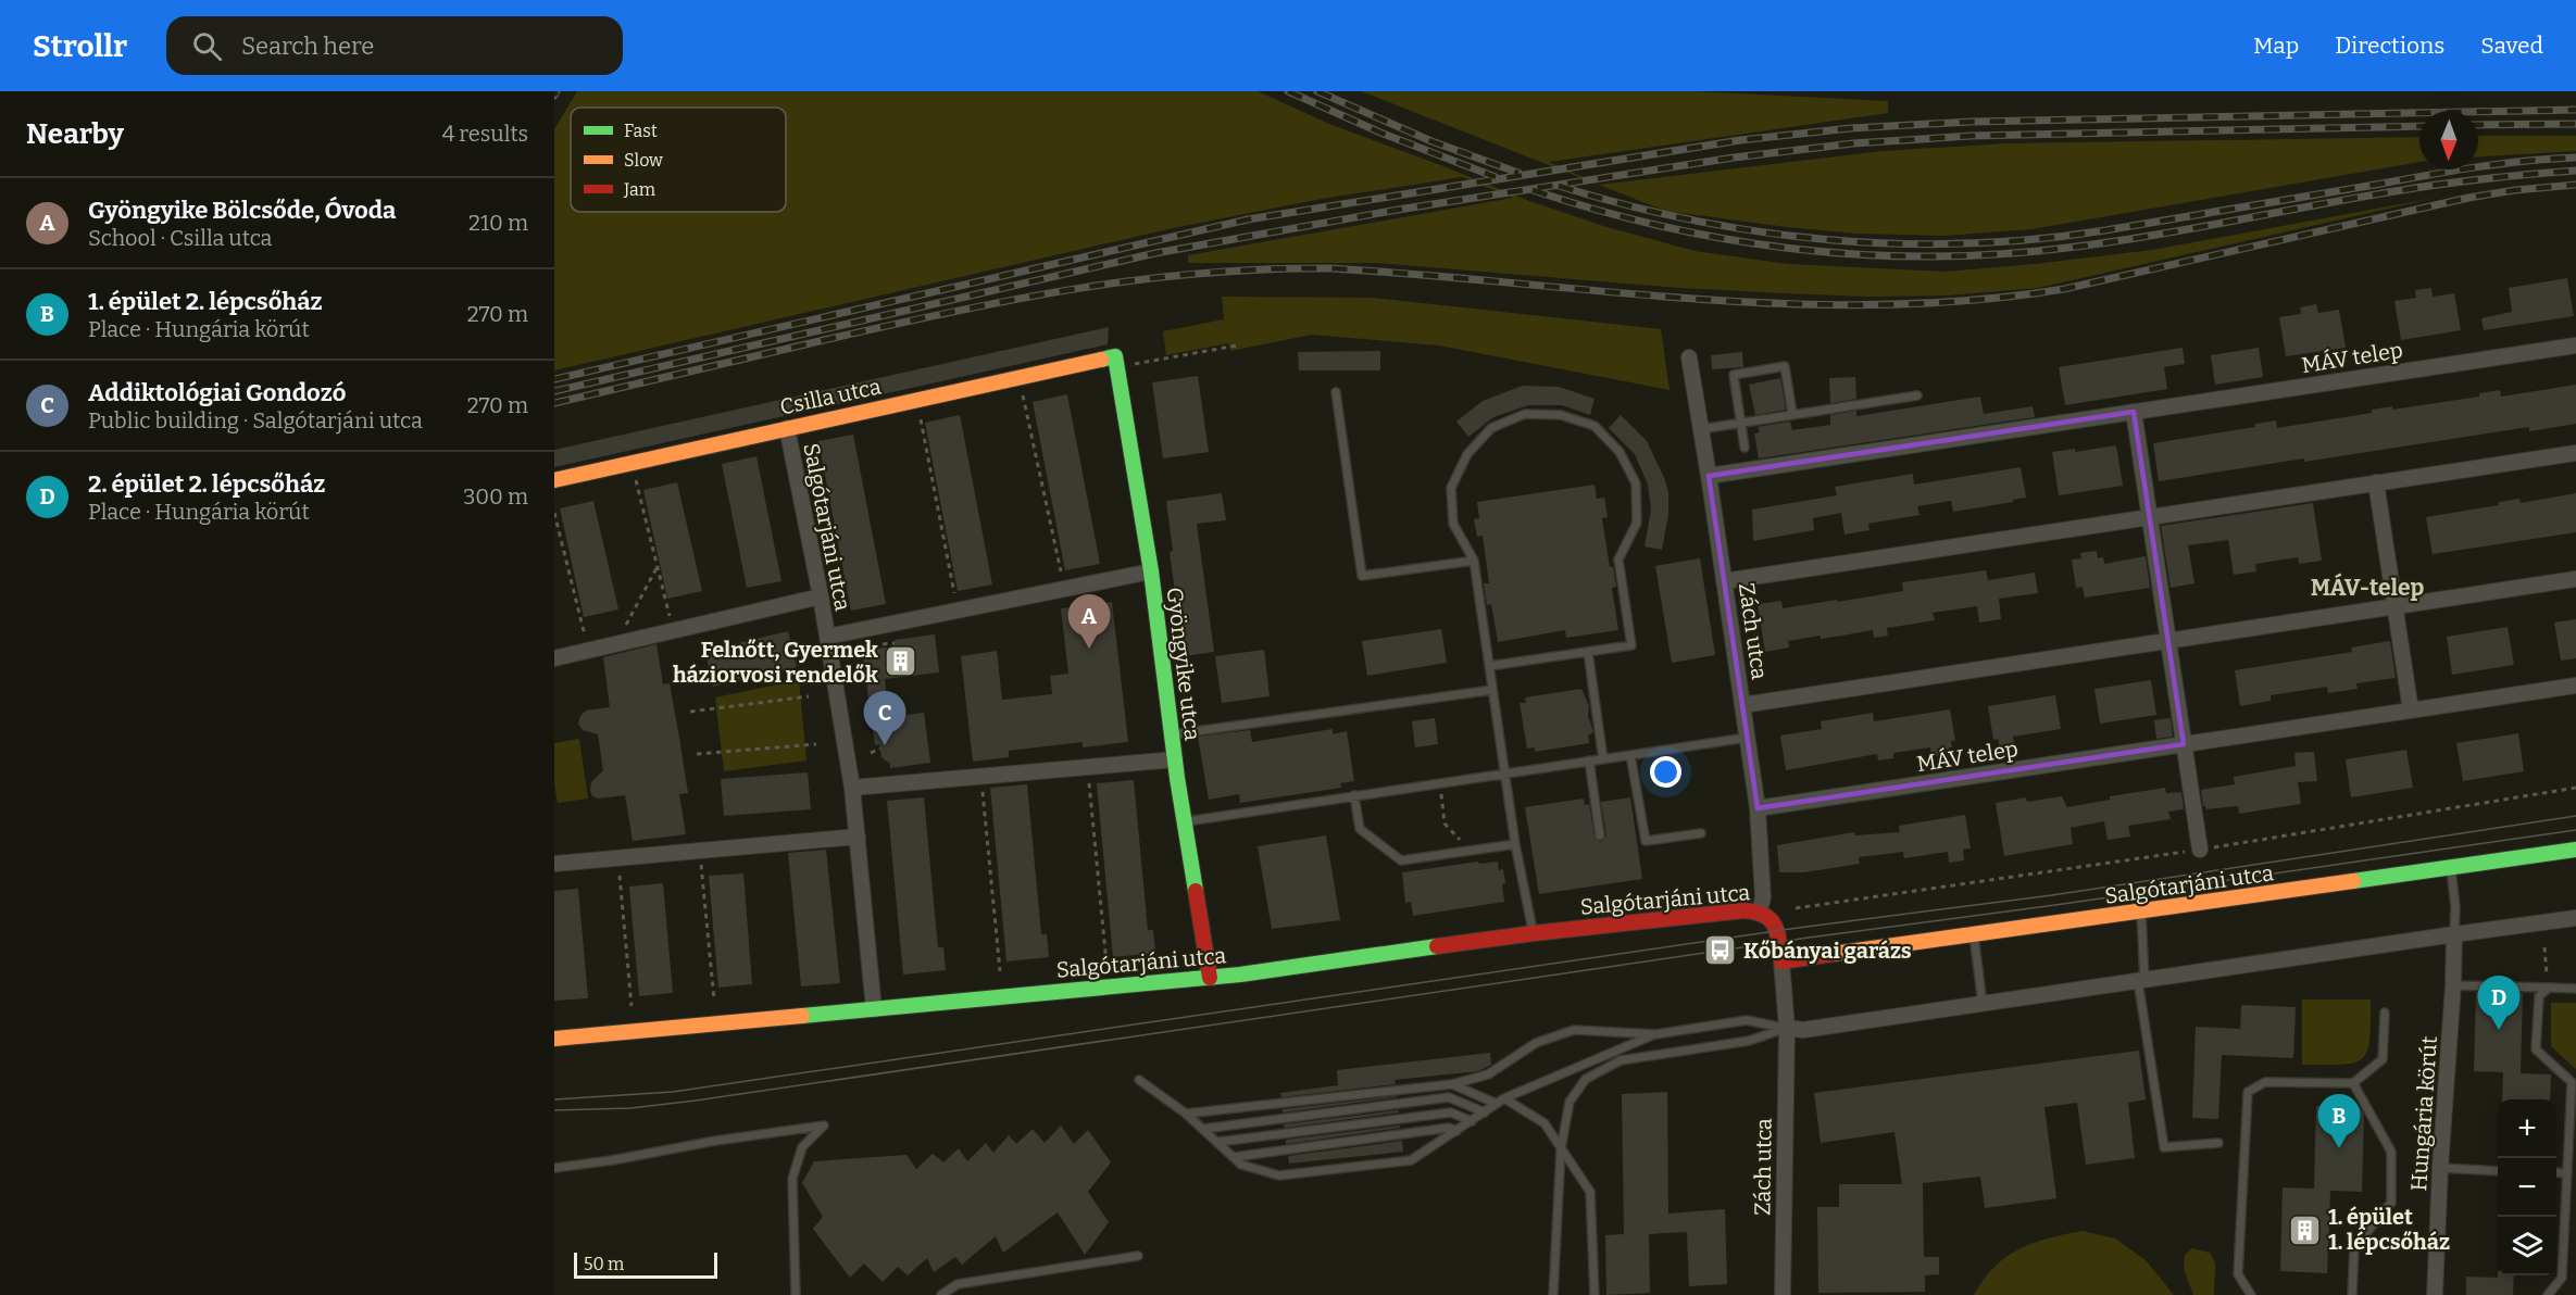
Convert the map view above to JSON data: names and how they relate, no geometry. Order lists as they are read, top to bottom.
{
  "streets": {
    "street": [
      "MÁV telep",
      "Csilla utca",
      "Salgótarjáni utca",
      "Zách utca",
      "Gyöngyike utca",
      "Hungária körút"
    ]
  },
  "crossings": [
    ["MÁV telep", "Zách utca"],
    ["Csilla utca", "Salgótarjáni utca"],
    ["Csilla utca", "Gyöngyike utca"],
    ["Salgótarjáni utca", "Zách utca"],
    ["Salgótarjáni utca", "Gyöngyike utca"]
  ],
  "districts": ["MÁV-telep"],
  "places": {
    "building": ["Felnőtt, Gyermek háziorvosi rendelők", "1. épület 1. lépcsőház"],
    "bus stop": ["Kőbányai garázs"]
  },
  "legend": ["Fast", "Slow", "Jam"],
  "scale_bar": "50 m",
  "north": "bottom",
  "page": {
    "header": "Strollr",
    "search": "Search here",
    "nav": ["Map", "Directions", "Saved"],
    "heading": ["Nearby", "4 results"],
    "list": [
      {
        "mark": "A",
        "name": "Gyöngyike Bölcsőde, Óvoda",
        "note": "School · Csilla utca",
        "value": "210 m"
      },
      {
        "mark": "B",
        "name": "1. épület 2. lépcsőház",
        "note": "Place · Hungária körút",
        "value": "270 m"
      },
      {
        "mark": "C",
        "name": "Addiktológiai Gondozó",
        "note": "Public building · Salgótarjáni utca",
        "value": "270 m"
      },
      {
        "mark": "D",
        "name": "2. épület 2. lépcsőház",
        "note": "Place · Hungária körút",
        "value": "300 m"
      }
    ],
    "pins": [
      "A",
      "C",
      "D",
      "B"
    ],
    "map_buttons": ["+", "−"],
    "scale": "50 m"
  }
}
